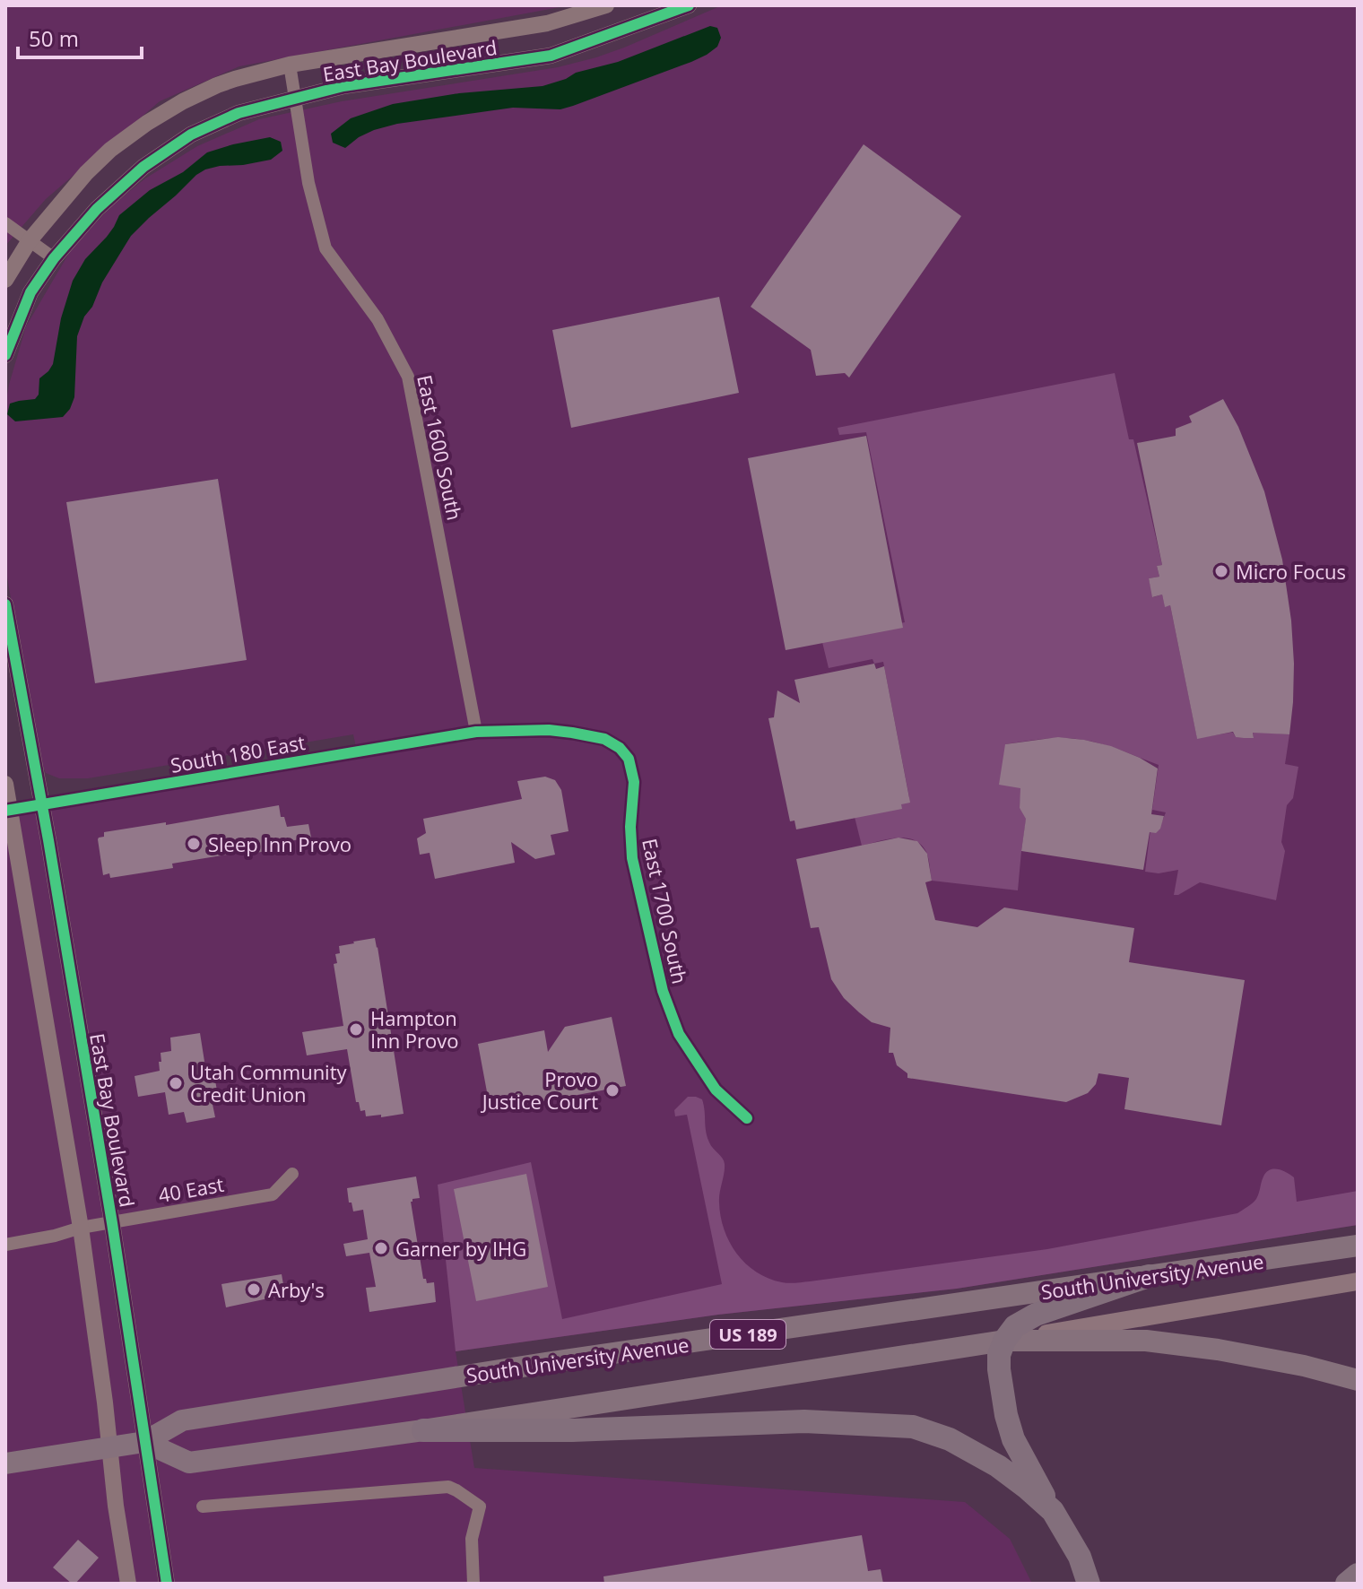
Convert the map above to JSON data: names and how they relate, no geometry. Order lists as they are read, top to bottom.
{
  "streets": {
    "highway": ["South University Avenue", "US 189"],
    "street": [
      "East Bay Boulevard",
      "East 1600 South",
      "South 180 East",
      "East 1700 South",
      "40 East"
    ]
  },
  "crossings": [
    ["East Bay Boulevard", "East 1600 South"],
    ["East Bay Boulevard", "South 180 East"],
    ["East Bay Boulevard", "40 East"],
    ["East Bay Boulevard", "South University Avenue"],
    ["East 1600 South", "South 180 East"],
    ["East 1600 South", "East 1700 South"],
    ["South 180 East", "East 1700 South"],
    ["South University Avenue", "US 189"]
  ],
  "places": [
    "Micro Focus",
    "Sleep Inn Provo",
    "Hampton Inn Provo",
    "Utah Community Credit Union",
    "Provo Justice Court",
    "Garner by IHG",
    "Arby's"
  ],
  "scale_bar": "50 m"
}
